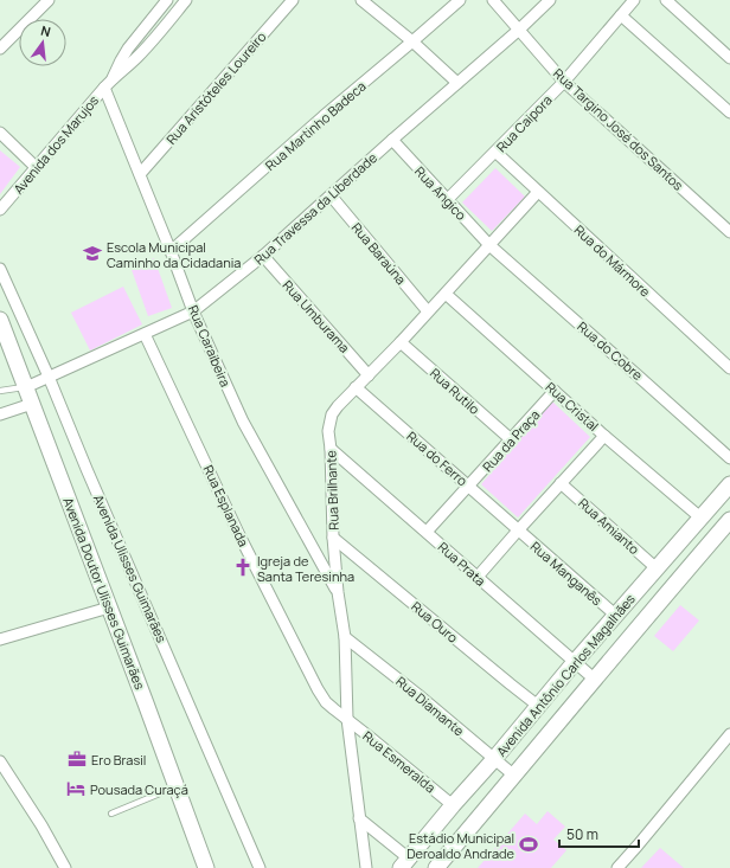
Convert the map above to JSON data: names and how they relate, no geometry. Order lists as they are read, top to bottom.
{
  "streets": {
    "street": [
      "Rua Aristóteles Loureiro",
      "Rua Caipora",
      "Rua Martinho Badeca",
      "Rua Targino José dos Santos",
      "Avenida dos Marujos",
      "Rua Angico",
      "Rua Travessa da Liberdade",
      "Rua Baraúna",
      "Rua do Mármore",
      "Rua Umburama",
      "Rua Caraibeira",
      "Rua do Cobre",
      "Rua Rutilo",
      "Rua Cristal",
      "Rua da Praça",
      "Rua do Ferro",
      "Rua Brilhante",
      "Rua Esplanada",
      "Rua Amianto",
      "Rua Prata",
      "Avenida Ulisses Guimarães",
      "Rua Manganês",
      "Avenida Doutor Ulisses Guimarães",
      "Rua Ouro",
      "Avenida Antônio Carlos Magalhães",
      "Rua Diamante",
      "Rua Esmeralda"
    ]
  },
  "crossings": [
    ["Rua Aristóteles Loureiro", "Rua Caraibeira"],
    ["Rua Caipora", "Rua Targino José dos Santos"],
    ["Rua Caipora", "Rua Angico"],
    ["Rua Caipora", "Rua do Mármore"],
    ["Rua Martinho Badeca", "Rua Caraibeira"],
    ["Rua Targino José dos Santos", "Rua Travessa da Liberdade"],
    ["Avenida dos Marujos", "Rua Caraibeira"],
    ["Rua Angico", "Rua Travessa da Liberdade"],
    ["Rua Angico", "Rua do Cobre"],
    ["Rua Angico", "Rua Brilhante"],
    ["Rua Travessa da Liberdade", "Rua Baraúna"],
    ["Rua Travessa da Liberdade", "Rua Umburama"],
    ["Rua Travessa da Liberdade", "Rua Caraibeira"],
    ["Rua Travessa da Liberdade", "Rua Esplanada"],
    ["Rua Travessa da Liberdade", "Avenida Ulisses Guimarães"],
    ["Rua Travessa da Liberdade", "Avenida Doutor Ulisses Guimarães"],
    ["Rua Baraúna", "Rua Brilhante"],
    ["Rua do Mármore", "Rua Brilhante"],
    ["Rua Umburama", "Rua Brilhante"],
    ["Rua Caraibeira", "Rua Brilhante"],
    ["Rua do Cobre", "Rua Brilhante"],
    ["Rua Rutilo", "Rua da Praça"],
    ["Rua Rutilo", "Rua Brilhante"],
    ["Rua Cristal", "Rua da Praça"],
    ["Rua Cristal", "Rua Brilhante"],
    ["Rua Cristal", "Avenida Antônio Carlos Magalhães"],
    ["Rua da Praça", "Rua do Ferro"],
    ["Rua da Praça", "Rua Prata"],
    ["Rua do Ferro", "Rua Brilhante"],
    ["Rua do Ferro", "Rua Manganês"],
    ["Rua Brilhante", "Rua Esplanada"],
    ["Rua Brilhante", "Rua Prata"],
    ["Rua Brilhante", "Rua Ouro"],
    ["Rua Brilhante", "Rua Diamante"],
    ["Rua Brilhante", "Rua Esmeralda"],
    ["Rua Esplanada", "Rua Esmeralda"],
    ["Rua Amianto", "Avenida Antônio Carlos Magalhães"],
    ["Rua Prata", "Avenida Antônio Carlos Magalhães"],
    ["Rua Manganês", "Avenida Antônio Carlos Magalhães"],
    ["Rua Ouro", "Avenida Antônio Carlos Magalhães"],
    ["Avenida Antônio Carlos Magalhães", "Rua Diamante"],
    ["Avenida Antônio Carlos Magalhães", "Rua Esmeralda"]
  ],
  "places": {
    "school or university": ["Escola Municipal Caminho da Cidadania"],
    "church": ["Igreja de Santa Teresinha"],
    "office": ["Ero Brasil"],
    "hotel": ["Pousada Curaçá"],
    "sports": ["Estádio Municipal Deroaldo Andrade"]
  },
  "scale_bar": "50 m",
  "north": "top"
}
